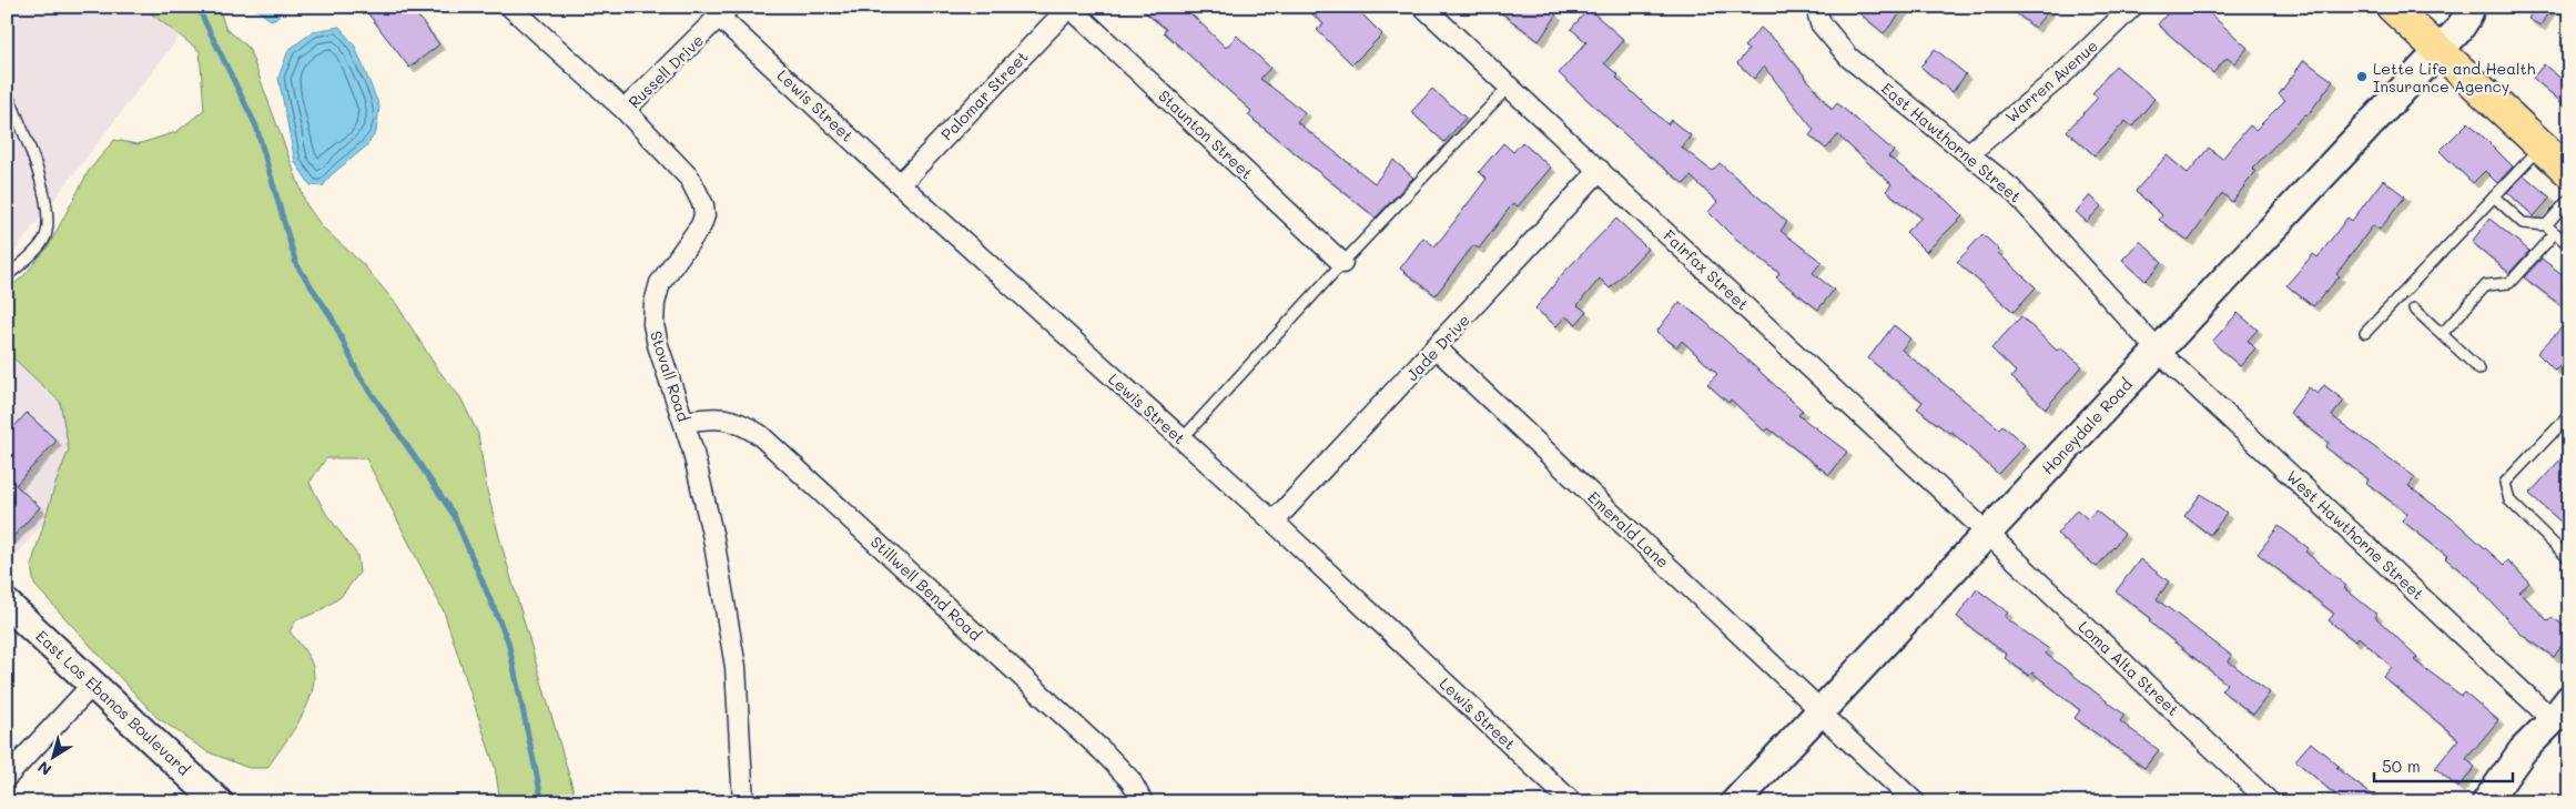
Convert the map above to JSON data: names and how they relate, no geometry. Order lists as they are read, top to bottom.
{
  "streets": {
    "street": [
      "Russell Drive",
      "Warren Avenue",
      "Palomar Street",
      "Lewis Street",
      "Staunton Street",
      "East Hawthorne Street",
      "Fairfax Street",
      "Jade Drive",
      "Stovall Road",
      "Honeydale Road",
      "Emerald Lane",
      "West Hawthorne Street",
      "Stillwell Bend Road",
      "Loma Alta Street",
      "East Los Ebanos Boulevard"
    ]
  },
  "crossings": [
    ["Russell Drive", "Lewis Street"],
    ["Russell Drive", "Stovall Road"],
    ["Warren Avenue", "East Hawthorne Street"],
    ["Palomar Street", "Lewis Street"],
    ["Palomar Street", "Staunton Street"],
    ["Lewis Street", "Jade Drive"],
    ["East Hawthorne Street", "Honeydale Road"],
    ["East Hawthorne Street", "West Hawthorne Street"],
    ["Fairfax Street", "Jade Drive"],
    ["Fairfax Street", "Honeydale Road"],
    ["Fairfax Street", "Loma Alta Street"],
    ["Jade Drive", "Emerald Lane"],
    ["Stovall Road", "Stillwell Bend Road"],
    ["Honeydale Road", "Emerald Lane"],
    ["Honeydale Road", "West Hawthorne Street"],
    ["Honeydale Road", "Loma Alta Street"]
  ],
  "places": ["Lette Life and Health Insurance Agency"],
  "scale_bar": "50 m",
  "north": "bottom left"
}
